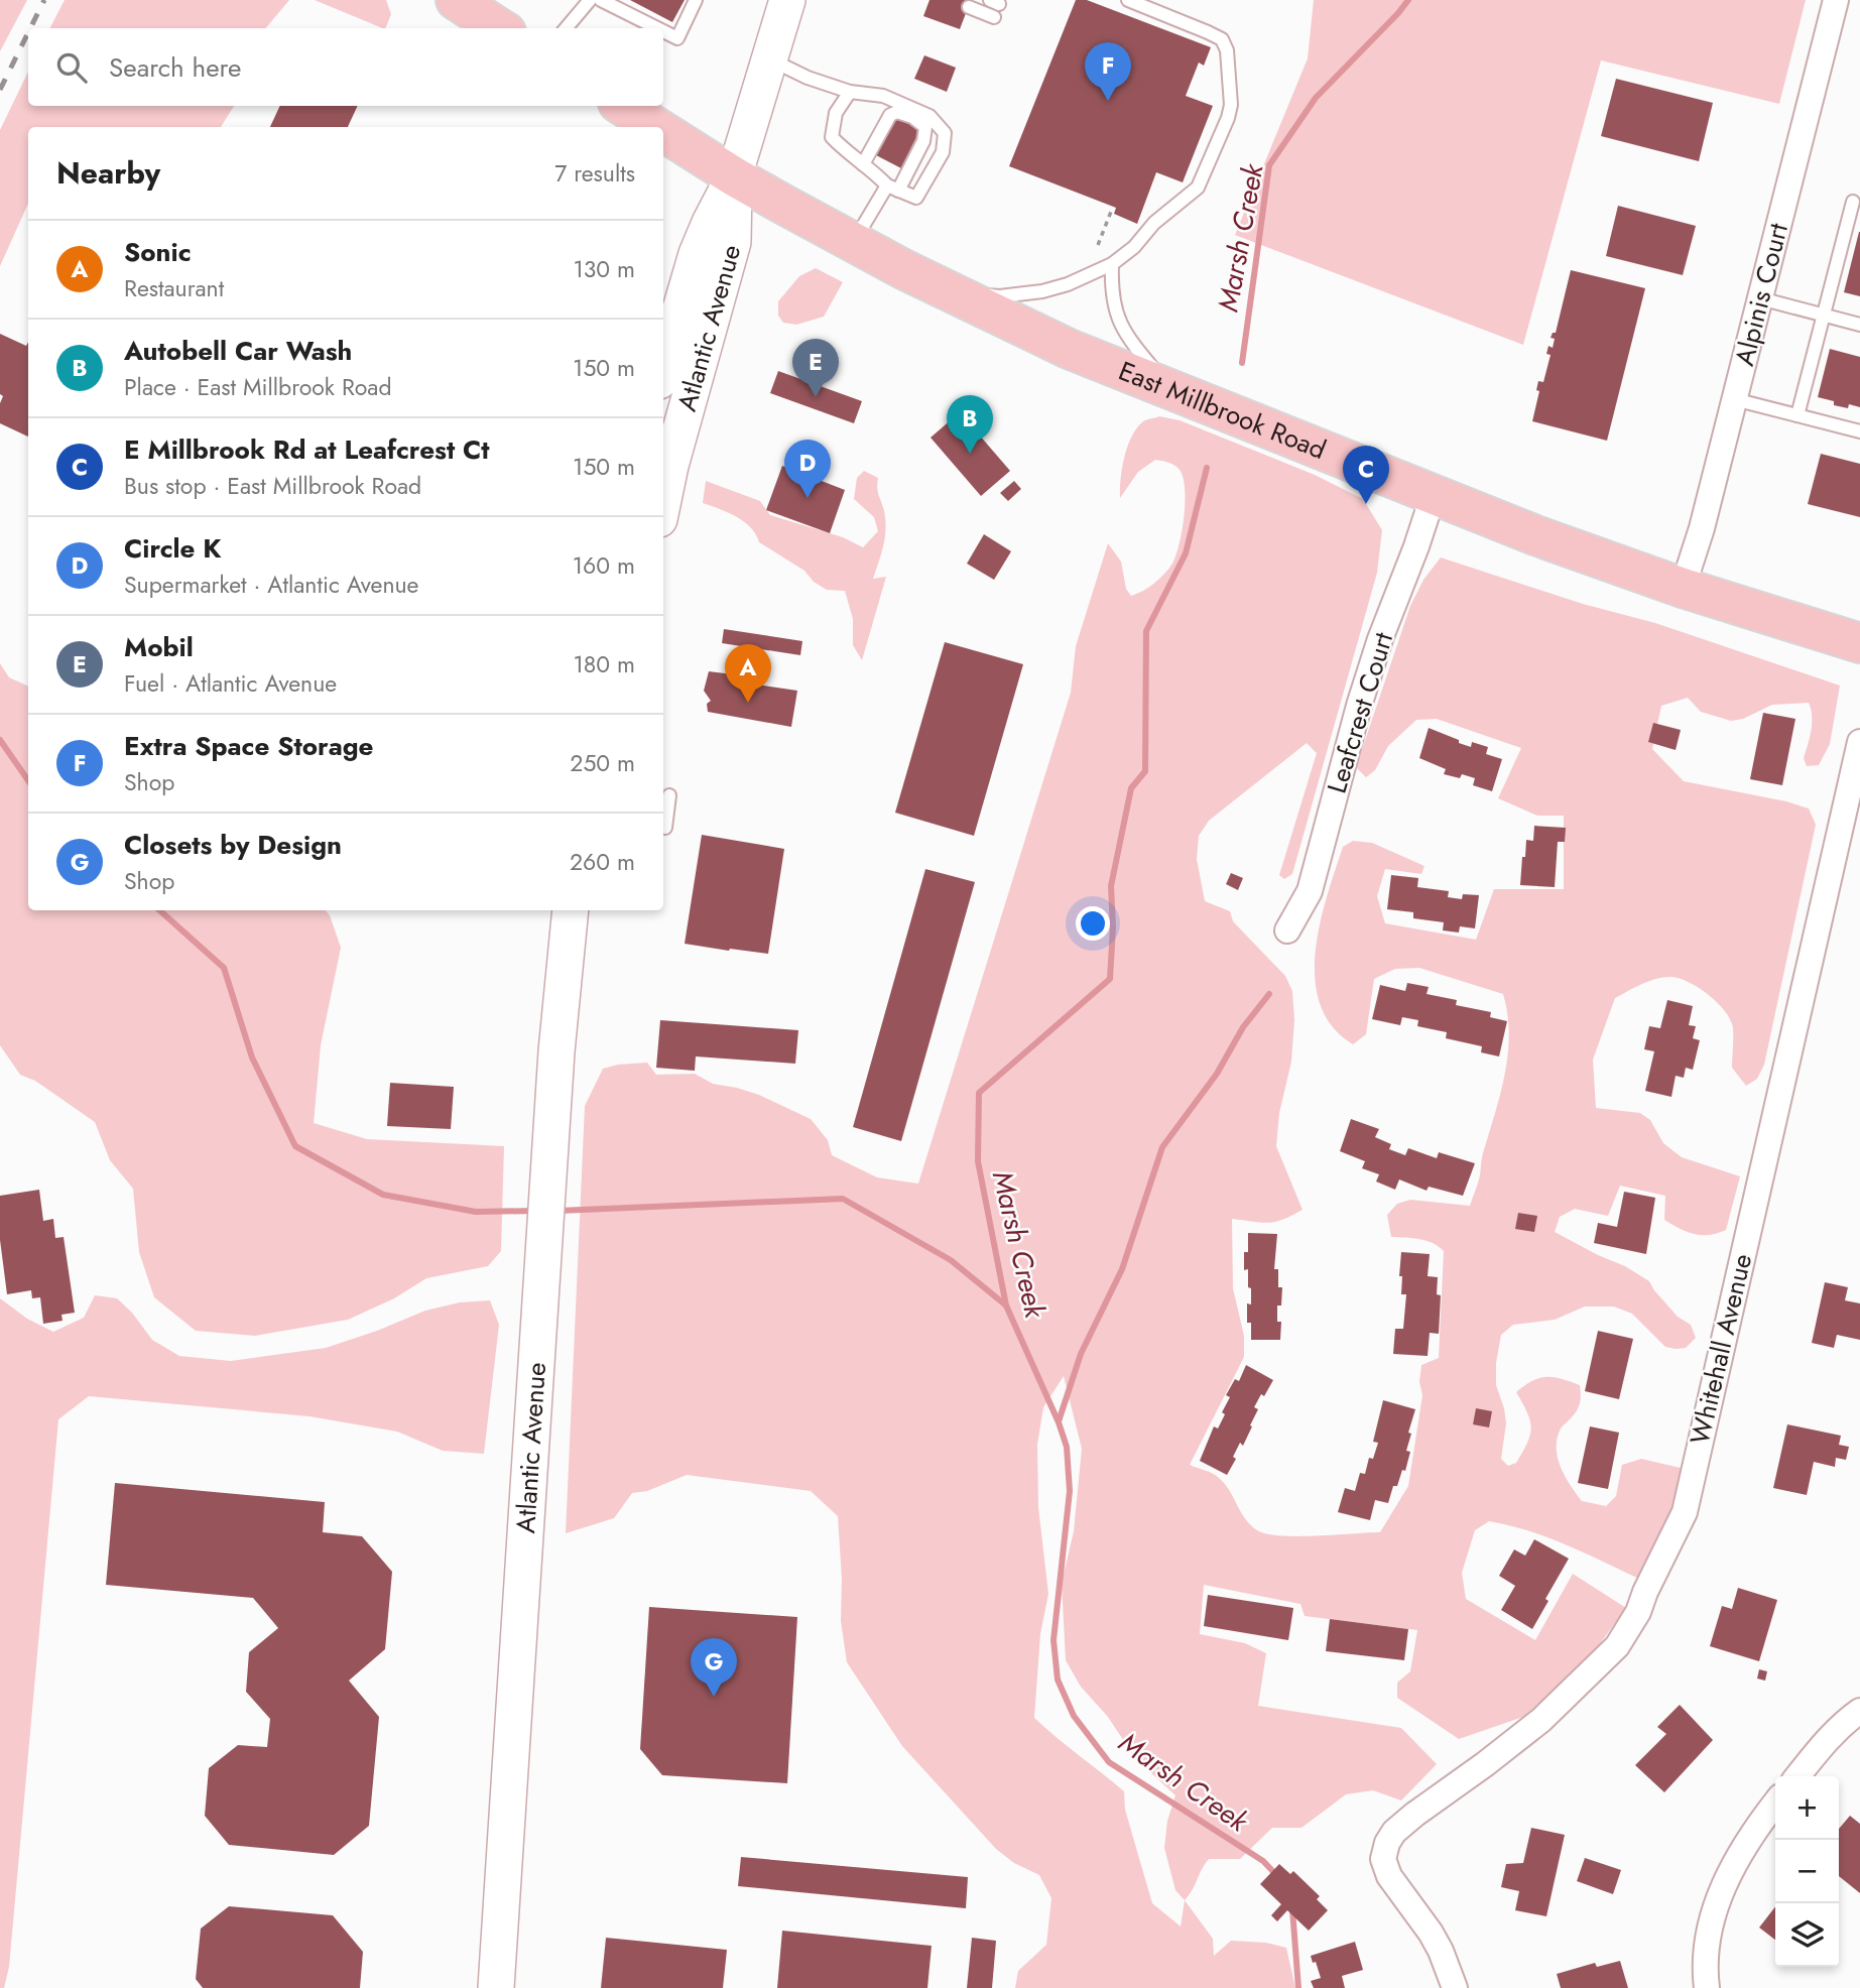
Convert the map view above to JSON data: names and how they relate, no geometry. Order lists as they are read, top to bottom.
{
  "streets": {
    "main road": ["Atlantic Avenue", "East Millbrook Road"],
    "street": ["Alpinis Court", "Leafcrest Court", "Whitehall Avenue"]
  },
  "crossings": [
    ["Alpinis Court", "East Millbrook Road"],
    ["Atlantic Avenue", "East Millbrook Road"],
    ["East Millbrook Road", "Leafcrest Court"]
  ],
  "water": ["Marsh Creek"],
  "page": {
    "search": "Search here",
    "pins": [
      "F",
      "E",
      "B",
      "D",
      "C",
      "A",
      "G"
    ],
    "heading": ["Nearby", "7 results"],
    "list": [
      {
        "mark": "A",
        "name": "Sonic",
        "note": "Restaurant",
        "value": "130 m"
      },
      {
        "mark": "B",
        "name": "Autobell Car Wash",
        "note": "Place · East Millbrook Road",
        "value": "150 m"
      },
      {
        "mark": "C",
        "name": "E Millbrook Rd at Leafcrest Ct",
        "note": "Bus stop · East Millbrook Road",
        "value": "150 m"
      },
      {
        "mark": "D",
        "name": "Circle K",
        "note": "Supermarket · Atlantic Avenue",
        "value": "160 m"
      },
      {
        "mark": "E",
        "name": "Mobil",
        "note": "Fuel · Atlantic Avenue",
        "value": "180 m"
      },
      {
        "mark": "F",
        "name": "Extra Space Storage",
        "note": "Shop",
        "value": "250 m"
      },
      {
        "mark": "G",
        "name": "Closets by Design",
        "note": "Shop",
        "value": "260 m"
      }
    ],
    "map_buttons": ["+", "−"]
  }
}
